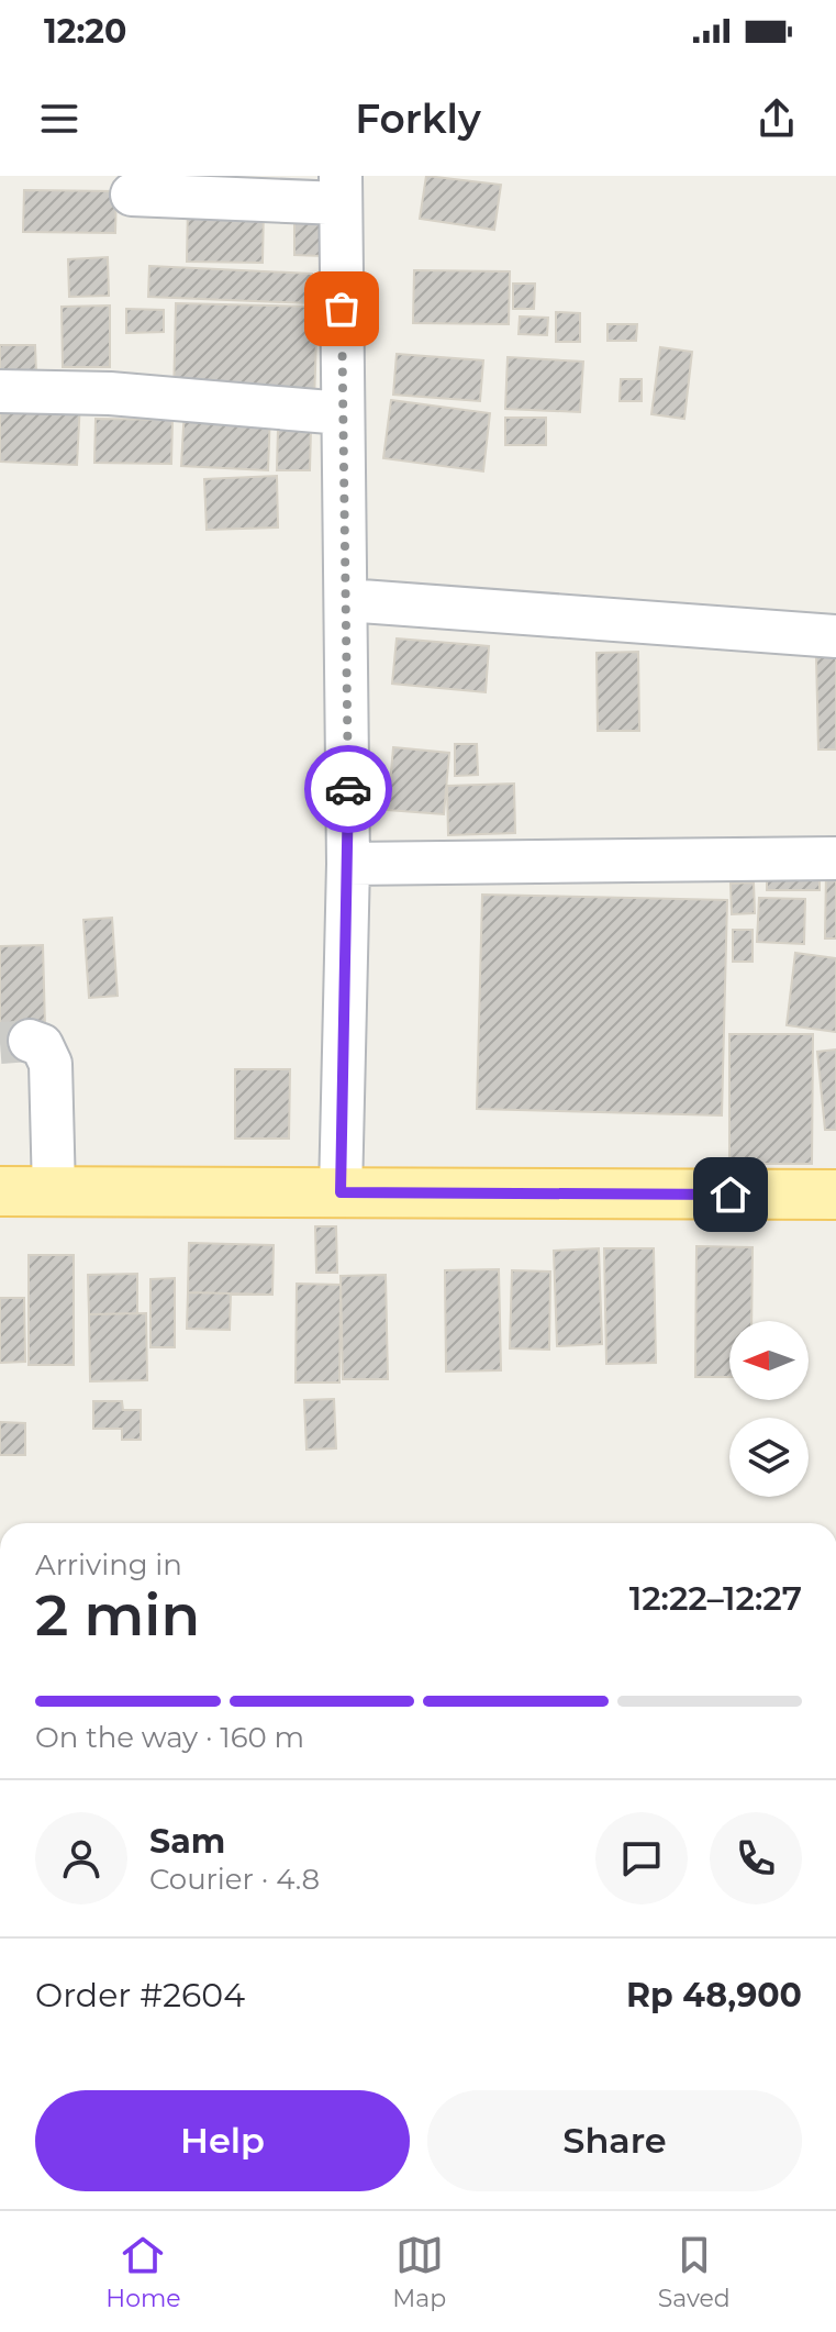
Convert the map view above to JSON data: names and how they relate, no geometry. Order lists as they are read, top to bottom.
{
  "north": "left",
  "page": {
    "status": "12:20",
    "header": "Forkly",
    "heading": ["2 min", "Arriving in", "12:22–12:27"],
    "panel": [
      "Sam",
      "Courier · 4.8",
      "Order #2604",
      "Rp 48,900"
    ],
    "bar": "On the way · 160 m",
    "buttons": ["Help", "Share"],
    "tabs": ["Home", "Map", "Saved"]
  }
}
